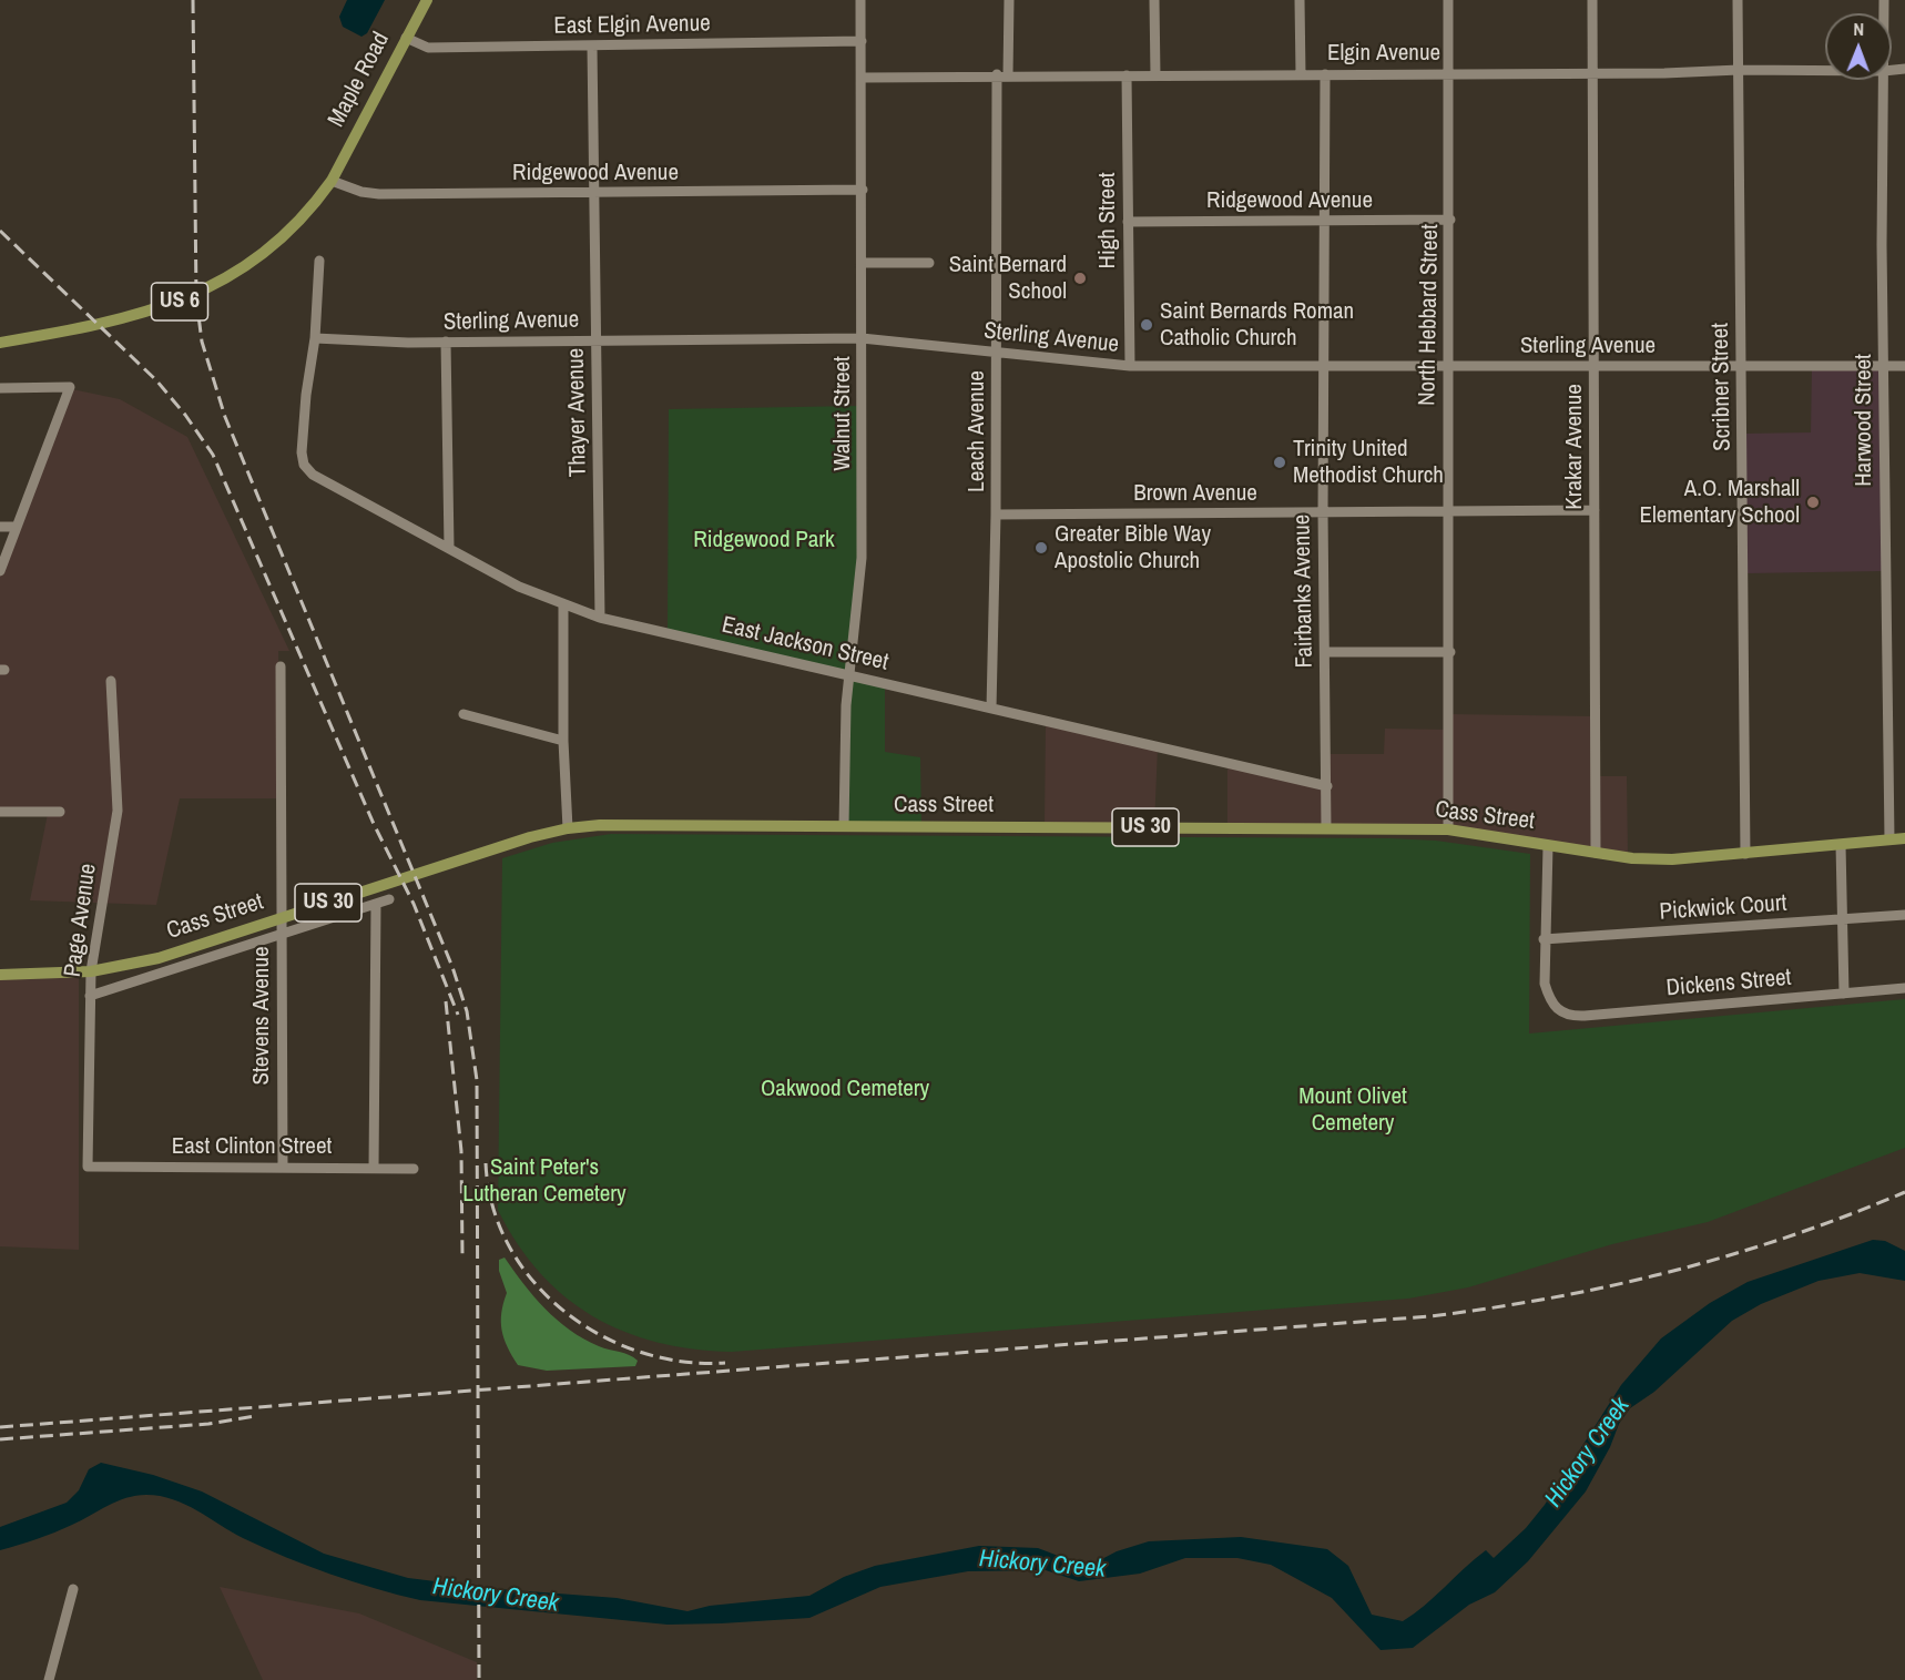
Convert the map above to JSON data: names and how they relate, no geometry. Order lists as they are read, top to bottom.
{
  "streets": {
    "main road": [
      "Maple Road",
      "US 6",
      "Cass Street",
      "US 30"
    ],
    "street": [
      "East Elgin Avenue",
      "Elgin Avenue",
      "Ridgewood Avenue",
      "High Street",
      "North Hebbard Street",
      "Sterling Avenue",
      "Scribner Street",
      "Thayer Avenue",
      "Walnut Street",
      "Harwood Street",
      "Leach Avenue",
      "Krakar Avenue",
      "Brown Avenue",
      "Fairbanks Avenue",
      "East Jackson Street",
      "Pickwick Court",
      "Page Avenue",
      "Dickens Street",
      "Stevens Avenue",
      "East Clinton Street"
    ]
  },
  "crossings": [
    ["East Elgin Avenue", "Maple Road"],
    ["East Elgin Avenue", "Thayer Avenue"],
    ["East Elgin Avenue", "Walnut Street"],
    ["Elgin Avenue", "High Street"],
    ["Elgin Avenue", "North Hebbard Street"],
    ["Elgin Avenue", "Scribner Street"],
    ["Elgin Avenue", "Walnut Street"],
    ["Elgin Avenue", "Leach Avenue"],
    ["Elgin Avenue", "Krakar Avenue"],
    ["Elgin Avenue", "Fairbanks Avenue"],
    ["Maple Road", "Ridgewood Avenue"],
    ["Maple Road", "US 6"],
    ["Ridgewood Avenue", "High Street"],
    ["Ridgewood Avenue", "US 6"],
    ["Ridgewood Avenue", "North Hebbard Street"],
    ["Ridgewood Avenue", "Thayer Avenue"],
    ["Ridgewood Avenue", "Walnut Street"],
    ["Ridgewood Avenue", "Fairbanks Avenue"],
    ["High Street", "Sterling Avenue"],
    ["North Hebbard Street", "Sterling Avenue"],
    ["North Hebbard Street", "Brown Avenue"],
    ["North Hebbard Street", "Cass Street"],
    ["Sterling Avenue", "Scribner Street"],
    ["Sterling Avenue", "Thayer Avenue"],
    ["Sterling Avenue", "Walnut Street"],
    ["Sterling Avenue", "Harwood Street"],
    ["Sterling Avenue", "Leach Avenue"],
    ["Sterling Avenue", "Krakar Avenue"],
    ["Sterling Avenue", "Fairbanks Avenue"],
    ["Sterling Avenue", "East Jackson Street"],
    ["Scribner Street", "Cass Street"],
    ["Thayer Avenue", "East Jackson Street"],
    ["Walnut Street", "East Jackson Street"],
    ["Walnut Street", "Cass Street"],
    ["Harwood Street", "Cass Street"],
    ["Leach Avenue", "Brown Avenue"],
    ["Leach Avenue", "East Jackson Street"],
    ["Krakar Avenue", "Brown Avenue"],
    ["Krakar Avenue", "Cass Street"],
    ["Brown Avenue", "Fairbanks Avenue"],
    ["Fairbanks Avenue", "East Jackson Street"],
    ["Fairbanks Avenue", "Cass Street"],
    ["Cass Street", "Page Avenue"],
    ["Pickwick Court", "Dickens Street"],
    ["Page Avenue", "East Clinton Street"],
    ["Stevens Avenue", "East Clinton Street"]
  ],
  "water": ["Hickory Creek"],
  "parks": [
    "Ridgewood Park",
    "Oakwood Cemetery",
    "Mount Olivet Cemetery",
    "Saint Peter's Lutheran Cemetery"
  ],
  "places": [
    "Saint Bernard School",
    "Saint Bernards Roman Catholic Church",
    "Trinity United Methodist Church",
    "A.O. Marshall Elementary School",
    "Greater Bible Way Apostolic Church"
  ],
  "north": "top"
}
